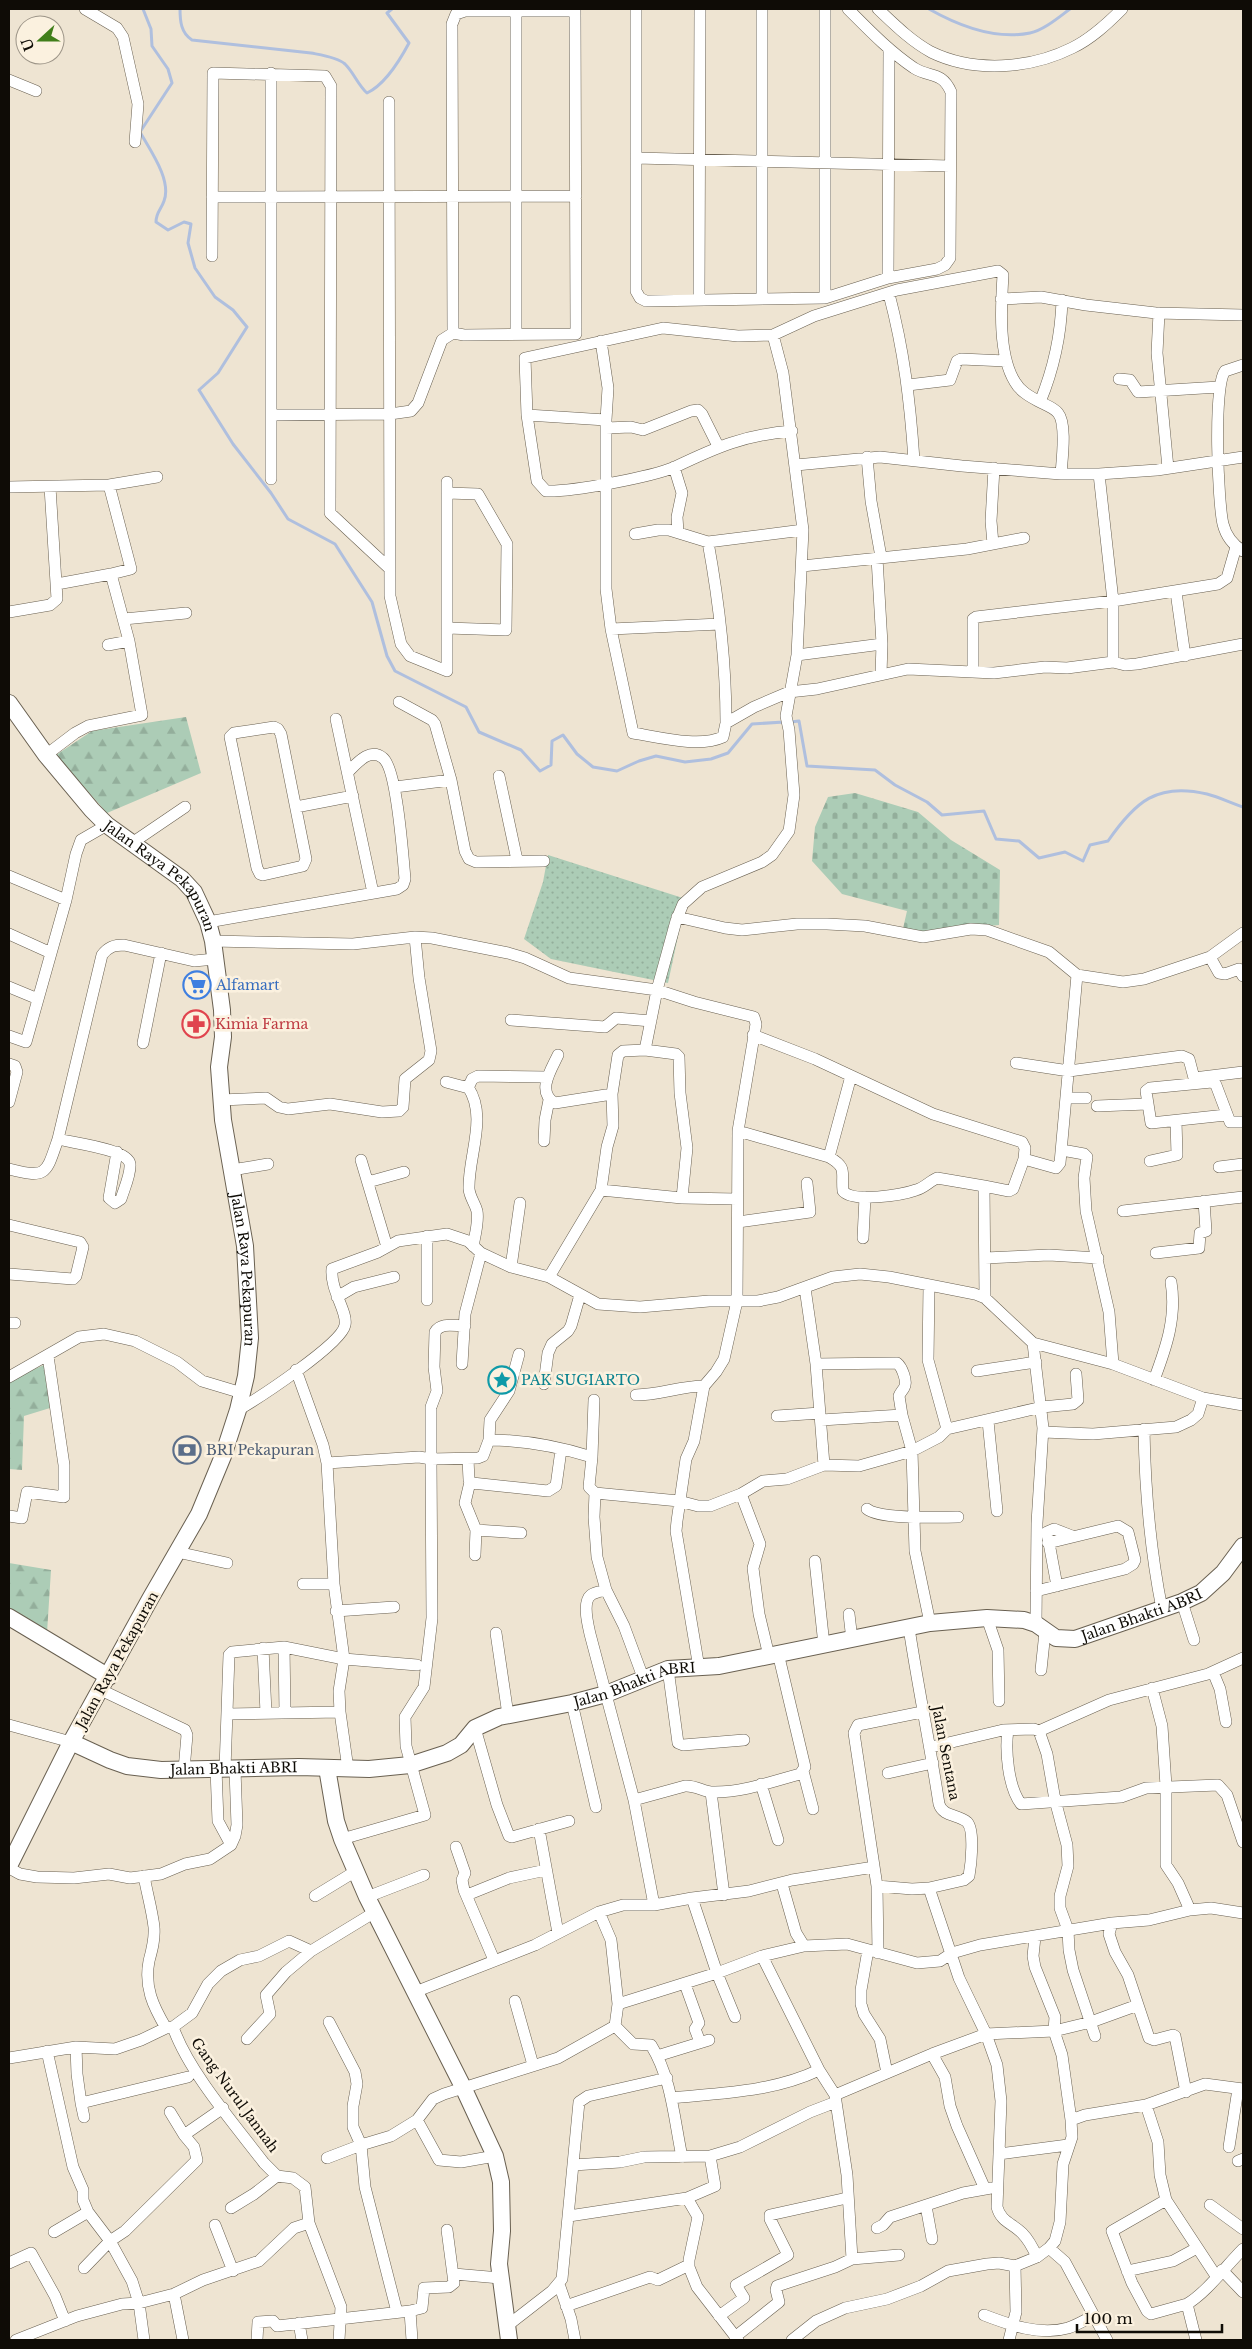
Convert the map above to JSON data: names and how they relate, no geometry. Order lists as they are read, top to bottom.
{
  "streets": {
    "street": [
      "Jalan Raya Pekapuran",
      "Jalan Bhakti ABRI",
      "Jalan Sentana",
      "Gang Nurul Jannah"
    ]
  },
  "crossings": [
    ["Jalan Raya Pekapuran", "Jalan Bhakti ABRI"],
    ["Jalan Bhakti ABRI", "Jalan Sentana"]
  ],
  "places": {
    "supermarket": ["Alfamart"],
    "pharmacy": ["Kimia Farma"],
    "place": ["PAK SUGIARTO"],
    "bank": ["BRI Pekapuran"]
  },
  "scale_bar": "100 m",
  "north": "left"
}
